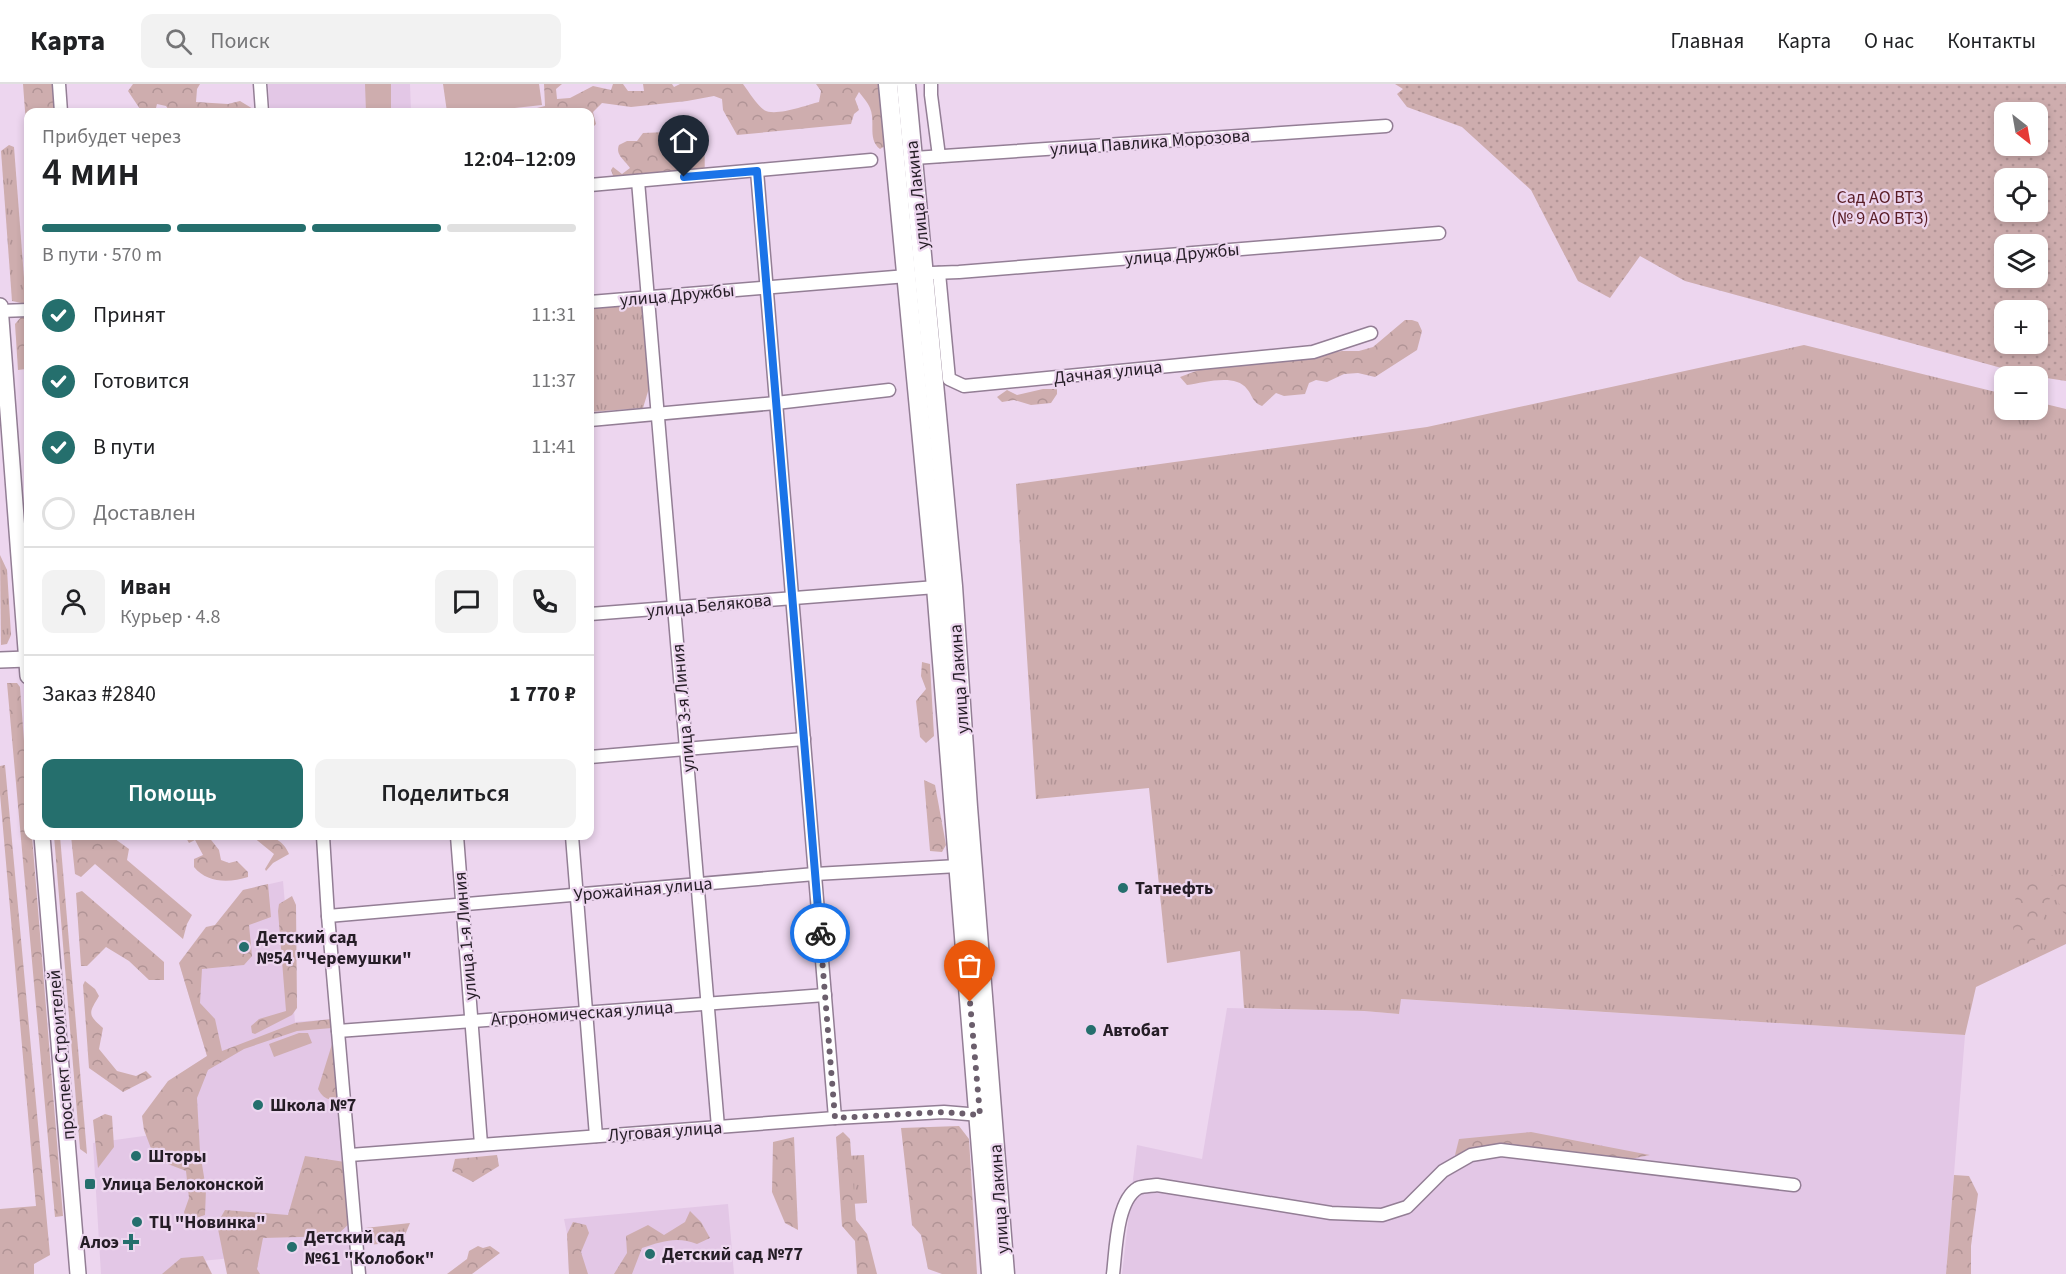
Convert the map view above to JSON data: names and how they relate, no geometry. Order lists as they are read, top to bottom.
{
  "streets": {
    "highway": ["улица Лакина"],
    "main road": ["проспект Строителей"],
    "street": [
      "улица Павлика Морозова",
      "улица Дружбы",
      "Дачная улица",
      "улица Белякова",
      "улица 3-я Линия",
      "Урожайная улица",
      "улица 1-я Линия",
      "Агрономическая улица",
      "Луговая улица"
    ]
  },
  "crossings": [
    ["улица Павлика Морозова", "улица Лакина"],
    ["улица Лакина", "улица Дружбы"],
    ["улица Лакина", "Дачная улица"],
    ["улица Лакина", "улица Белякова"],
    ["улица Лакина", "Урожайная улица"],
    ["улица Лакина", "Луговая улица"],
    ["улица Дружбы", "Дачная улица"],
    ["улица Дружбы", "улица 3-я Линия"],
    ["улица Белякова", "улица 3-я Линия"],
    ["улица 3-я Линия", "Урожайная улица"],
    ["улица 3-я Линия", "Агрономическая улица"],
    ["улица 3-я Линия", "Луговая улица"],
    ["Урожайная улица", "улица 1-я Линия"],
    ["улица 1-я Линия", "Агрономическая улица"],
    ["улица 1-я Линия", "Луговая улица"]
  ],
  "parks": ["Сад АО ВТЗ (№ 9 АО ВТЗ)"],
  "places": {
    "other": [
      "Татнефть",
      "Детский сад №54 \"Черемушки\"",
      "Автобат",
      "Школа №7",
      "Шторы",
      "ТЦ \"Новинка\"",
      "Детский сад №61 \"Колобок\"",
      "Детский сад №77"
    ],
    "transit": ["Улица Белоконской"],
    "health": ["Алоэ"]
  },
  "north": "bottom right",
  "page": {
    "header": "Карта",
    "search": "Поиск",
    "nav": [
      "Главная",
      "Карта",
      "О нас",
      "Контакты"
    ],
    "map_buttons": ["+", "−"],
    "heading": ["4 мин", "Прибудет через", "12:04–12:09"],
    "panel": [
      "Иван",
      "Курьер · 4.8",
      "Заказ #2840",
      "1 770 ₽"
    ],
    "bar": "В пути · 570 m",
    "list": [
      ["Принят", "11:31"],
      ["Готовится", "11:37"],
      ["В пути", "11:41"],
      "Доставлен"
    ],
    "buttons": ["Помощь", "Поделиться"]
  }
}
